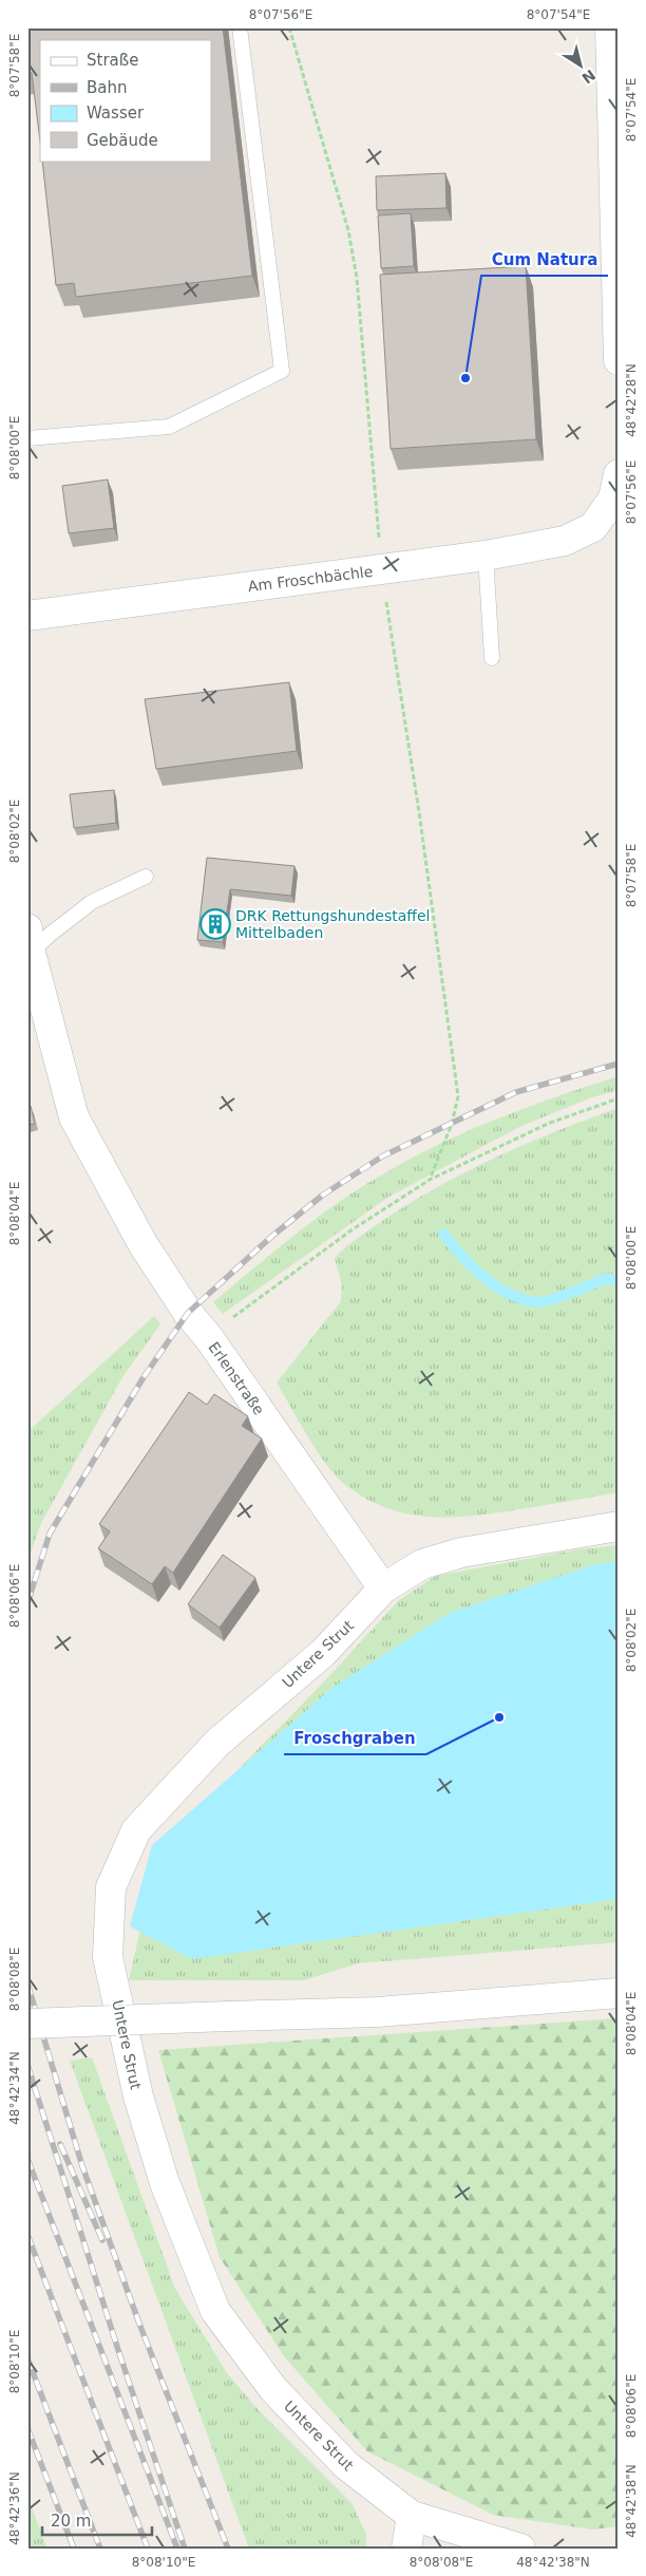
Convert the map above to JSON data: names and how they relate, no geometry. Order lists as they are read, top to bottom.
{
  "streets": {
    "street": ["Am Froschbächle", "Erlenstraße", "Untere Strut"]
  },
  "crossings": [
    ["Erlenstraße", "Untere Strut"]
  ],
  "places": {
    "other": ["Cum Natura", "Froschgraben"],
    "building": ["DRK Rettungshundestaffel Mittelbaden"]
  },
  "legend": [
    "Straße",
    "Bahn",
    "Wasser",
    "Gebäude"
  ],
  "scale_bar": "20 m",
  "north": "bottom right",
  "coordinates": [
    "8°07'56\"E",
    "8°07'54\"E",
    "8°07'58\"E",
    "48°42'28\"N",
    "8°08'00\"E",
    "8°08'02\"E",
    "8°08'04\"E",
    "8°08'06\"E",
    "8°08'08\"E",
    "48°42'34\"N",
    "8°08'10\"E",
    "48°42'38\"N",
    "48°42'36\"N"
  ]
}
